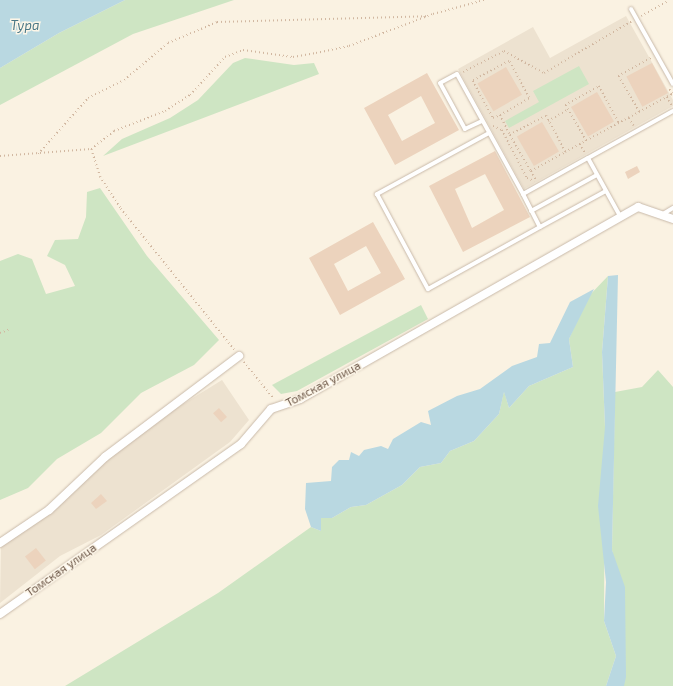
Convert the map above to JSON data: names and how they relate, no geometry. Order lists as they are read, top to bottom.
{
  "streets": {
    "street": ["Томская улица"]
  },
  "water": ["Тура"]
}
